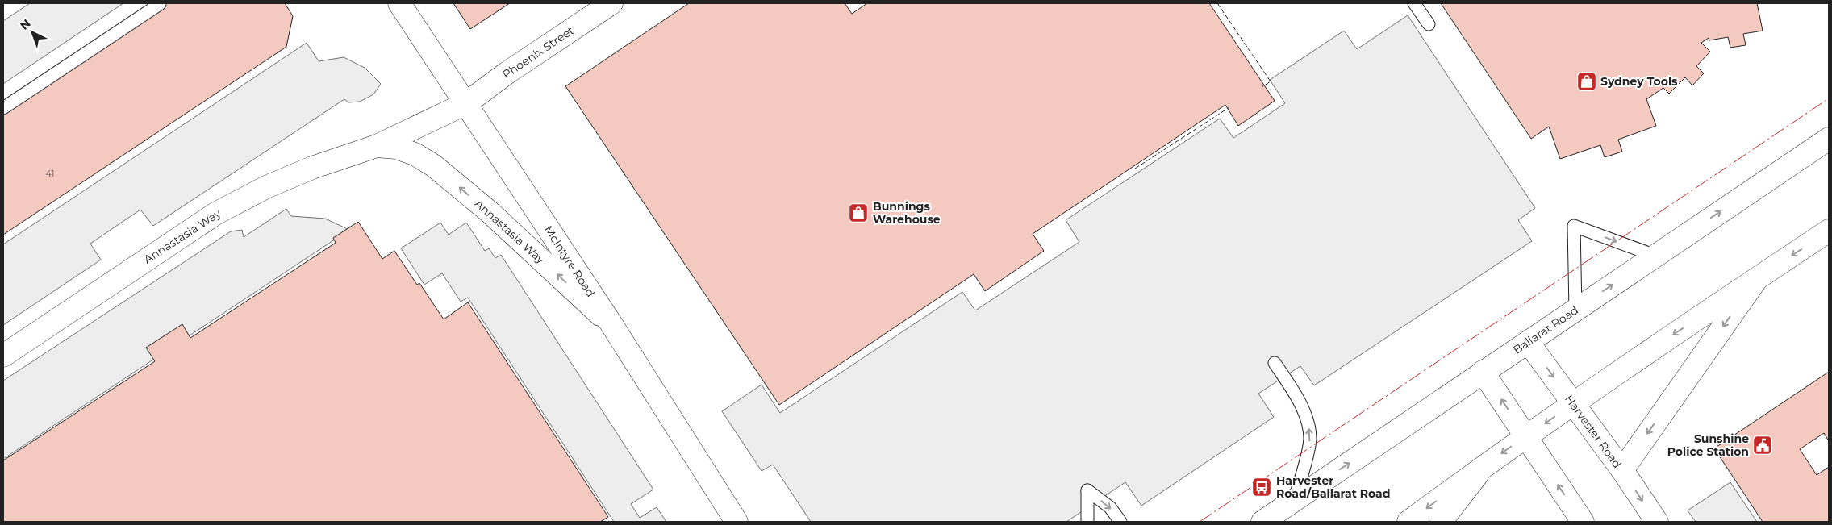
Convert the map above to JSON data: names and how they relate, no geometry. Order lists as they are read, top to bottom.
{
  "streets": {
    "main road": [
      "Phoenix Street",
      "Annastasia Way",
      "McIntyre Road",
      "Ballarat Road",
      "Harvester Road"
    ]
  },
  "crossings": [
    ["Phoenix Street", "Annastasia Way"],
    ["Phoenix Street", "McIntyre Road"],
    ["Annastasia Way", "McIntyre Road"],
    ["Ballarat Road", "Harvester Road"]
  ],
  "one_way": ["Annastasia Way"],
  "places": {
    "shop": ["Sydney Tools", "Bunnings Warehouse"],
    "public building": ["Sunshine Police Station"],
    "bus stop": ["Harvester Road/Ballarat Road"]
  },
  "house_numbers": ["41"],
  "north": "top left"
}
